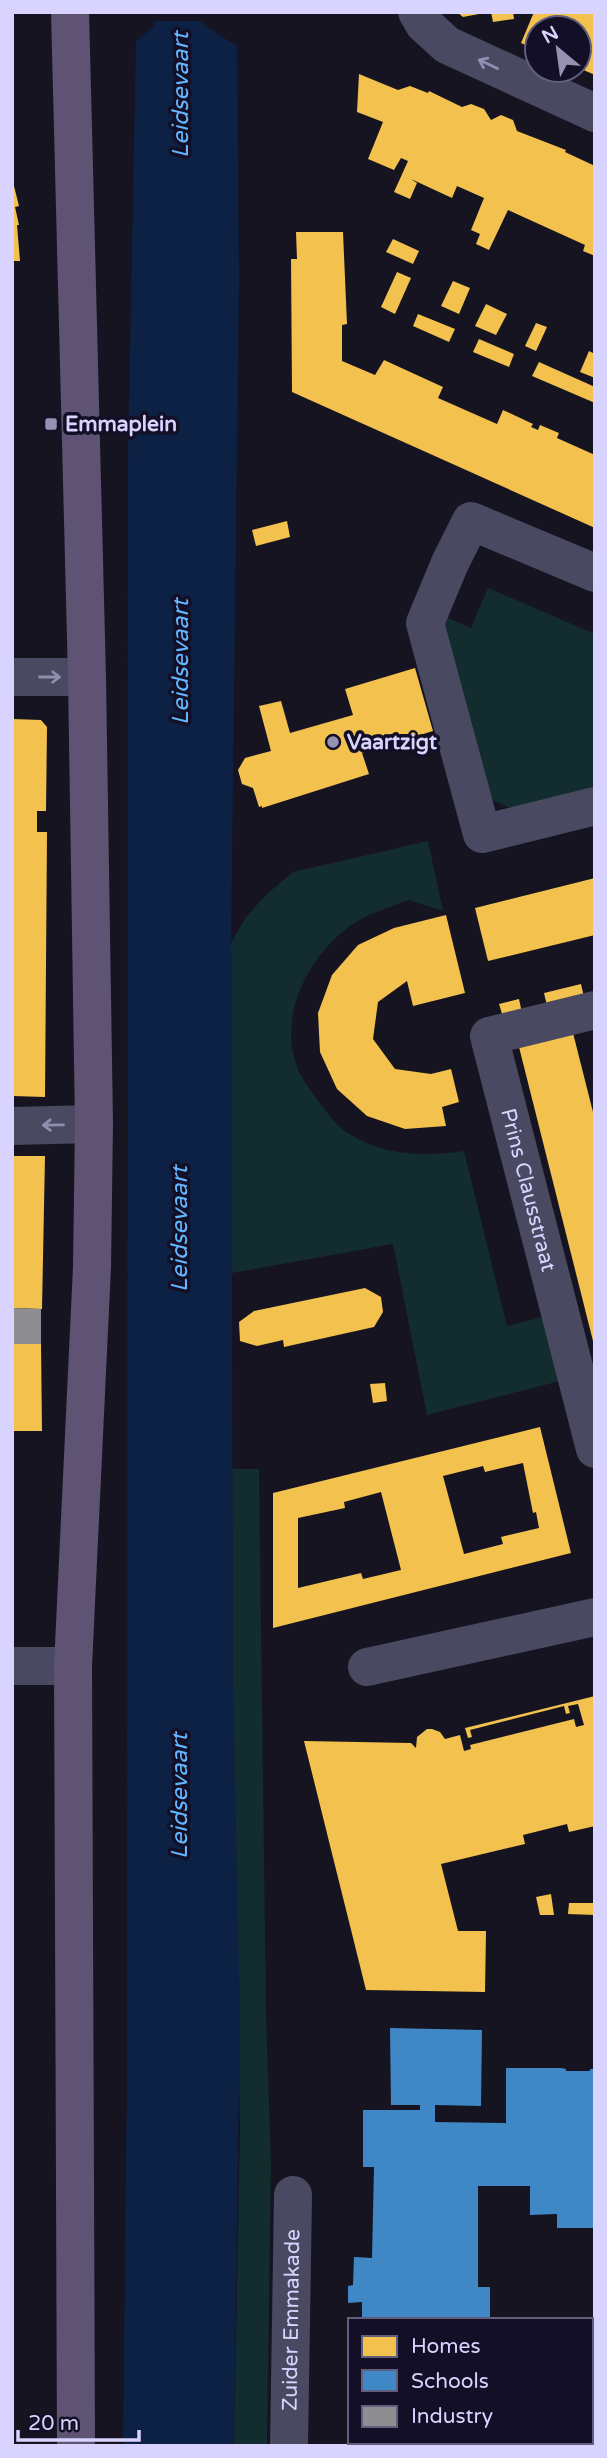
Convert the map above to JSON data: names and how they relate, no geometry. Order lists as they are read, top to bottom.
{
  "streets": {
    "street": ["Prins Clausstraat", "Zuider Emmakade"]
  },
  "water": ["Leidsevaart"],
  "places": {
    "transit": ["Emmaplein"],
    "other": ["Vaartzigt"]
  },
  "legend": ["Homes", "Schools", "Industry"],
  "scale_bar": "20 m",
  "north": "top left"
}
